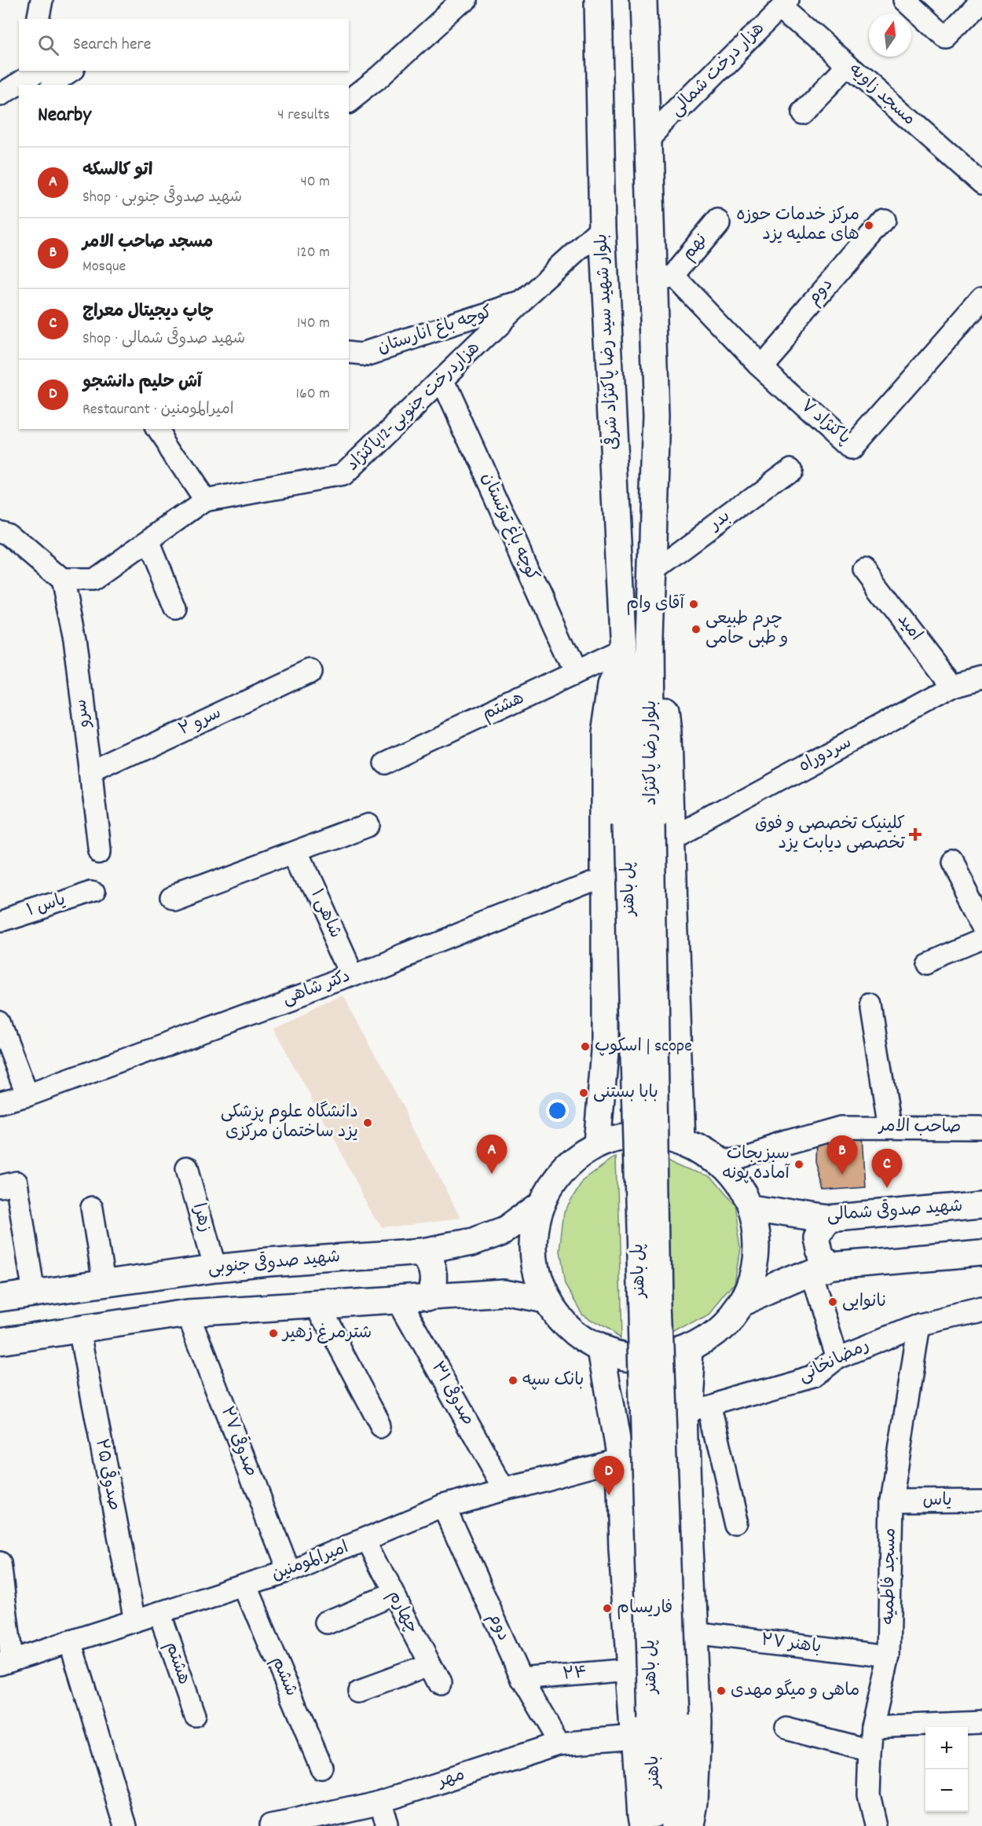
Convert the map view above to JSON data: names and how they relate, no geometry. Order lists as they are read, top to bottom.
{
  "streets": {
    "main road": [
      "بلوار شهید سید رضا پاکنژاد شرقی",
      "بلوار رضا پاکنژاد",
      "پل باهنر",
      "شهید صدوقی شمالی",
      "شهید صدوقی جنوبی",
      "باهنر"
    ],
    "street": [
      "هزار درخت شمالی",
      "مسجد زاویه",
      "نهم",
      "دوم",
      "کوچه باغ انارستان",
      "هزاردرخت جنوبی-12پاکنژاد",
      "پاکنژاد ۷",
      "بدر",
      "کوچه باغ توتستان",
      "امید",
      "هشتم",
      "سرو",
      "سرو ۲",
      "سردوراه",
      "یاس ۱",
      "شاهی ۱",
      "دکتر شاهی",
      "صاحب الامر",
      "زهرا",
      "رمضانخانی",
      "صدوقی ۳۱",
      "صدوقی ۲۷",
      "صدوقی ۲۵",
      "یاس",
      "امیرالمومنین",
      "مسجد فاطمیه",
      "چهارم",
      "باهنر ۲۷",
      "۲۴",
      "ششم",
      "مهر"
    ]
  },
  "crossings": [
    ["هزار درخت شمالی", "مسجد زاویه"],
    ["نهم", "پاکنژاد ۷"],
    ["دوم", "پاکنژاد ۷"],
    ["دوم", "امیرالمومنین"],
    ["دوم", "۲۴"],
    ["دوم", "مهر"],
    ["کوچه باغ انارستان", "هزاردرخت جنوبی-12پاکنژاد"],
    ["بلوار شهید سید رضا پاکنژاد شرقی", "هزاردرخت جنوبی-12پاکنژاد"],
    ["بلوار شهید سید رضا پاکنژاد شرقی", "هشتم"],
    ["بلوار شهید سید رضا پاکنژاد شرقی", "بلوار رضا پاکنژاد"],
    ["هزاردرخت جنوبی-12پاکنژاد", "کوچه باغ توتستان"],
    ["هزاردرخت جنوبی-12پاکنژاد", "سرو"],
    ["کوچه باغ توتستان", "هشتم"],
    ["امید", "سردوراه"],
    ["هشتم", "امیرالمومنین"],
    ["سرو", "سرو ۲"],
    ["بلوار رضا پاکنژاد", "سردوراه"],
    ["بلوار رضا پاکنژاد", "پل باهنر"],
    ["سردوراه", "پل باهنر"],
    ["پل باهنر", "باهنر"],
    ["شاهی ۱", "دکتر شاهی"],
    ["زهرا", "شهید صدوقی جنوبی"],
    ["رمضانخانی", "مسجد فاطمیه"],
    ["صدوقی ۳۱", "امیرالمومنین"],
    ["صدوقی ۲۷", "امیرالمومنین"],
    ["صدوقی ۲۵", "امیرالمومنین"],
    ["یاس", "مسجد فاطمیه"],
    ["امیرالمومنین", "چهارم"],
    ["امیرالمومنین", "ششم"],
    ["مسجد فاطمیه", "باهنر ۲۷"]
  ],
  "places": {
    "other": [
      "مرکز خدمات حوزه های عملیه یزد",
      "آقای وام",
      "چرم طبیعی و طبی حامی",
      "اسکوپ | scope",
      "بابا بستنی",
      "دانشگاه علوم پزشکی یزد ساختمان مرکزی",
      "سبزیجات آماده پونه",
      "نانوایی",
      "شترمرغ زهیر",
      "بانک سپه",
      "فاریسام",
      "ماهی و میگو مهدی"
    ],
    "health": ["کلینیک تخصصی و فوق تخصصی دیابت یزد"]
  },
  "north": "top",
  "page": {
    "search": "Search here",
    "heading": ["Nearby", "4 results"],
    "list": [
      {
        "mark": "A",
        "name": "اتو کالسکه",
        "note": "Shop · شهید صدوقی جنوبی",
        "value": "40 m"
      },
      {
        "mark": "B",
        "name": "مسجد صاحب الامر",
        "note": "Mosque",
        "value": "120 m"
      },
      {
        "mark": "C",
        "name": "چاپ دیجیتال معراج",
        "note": "Shop · شهید صدوقی شمالی",
        "value": "140 m"
      },
      {
        "mark": "D",
        "name": "آش حلیم دانشجو",
        "note": "Restaurant · امیرالمومنین",
        "value": "160 m"
      }
    ],
    "pins": [
      "A",
      "B",
      "C",
      "D"
    ],
    "map_buttons": ["+", "−"]
  }
}
